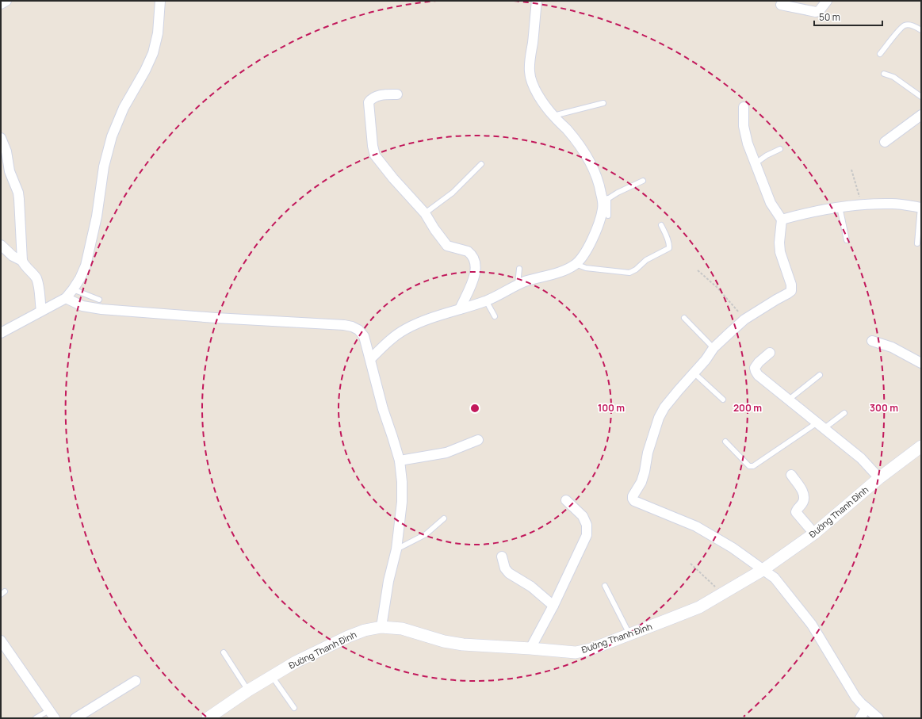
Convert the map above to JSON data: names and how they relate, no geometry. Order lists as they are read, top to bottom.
{
  "streets": {
    "street": ["Đường Thanh Đình"]
  },
  "scale_bar": "50 m",
  "rings": ["100 m", "200 m", "300 m"]
}
